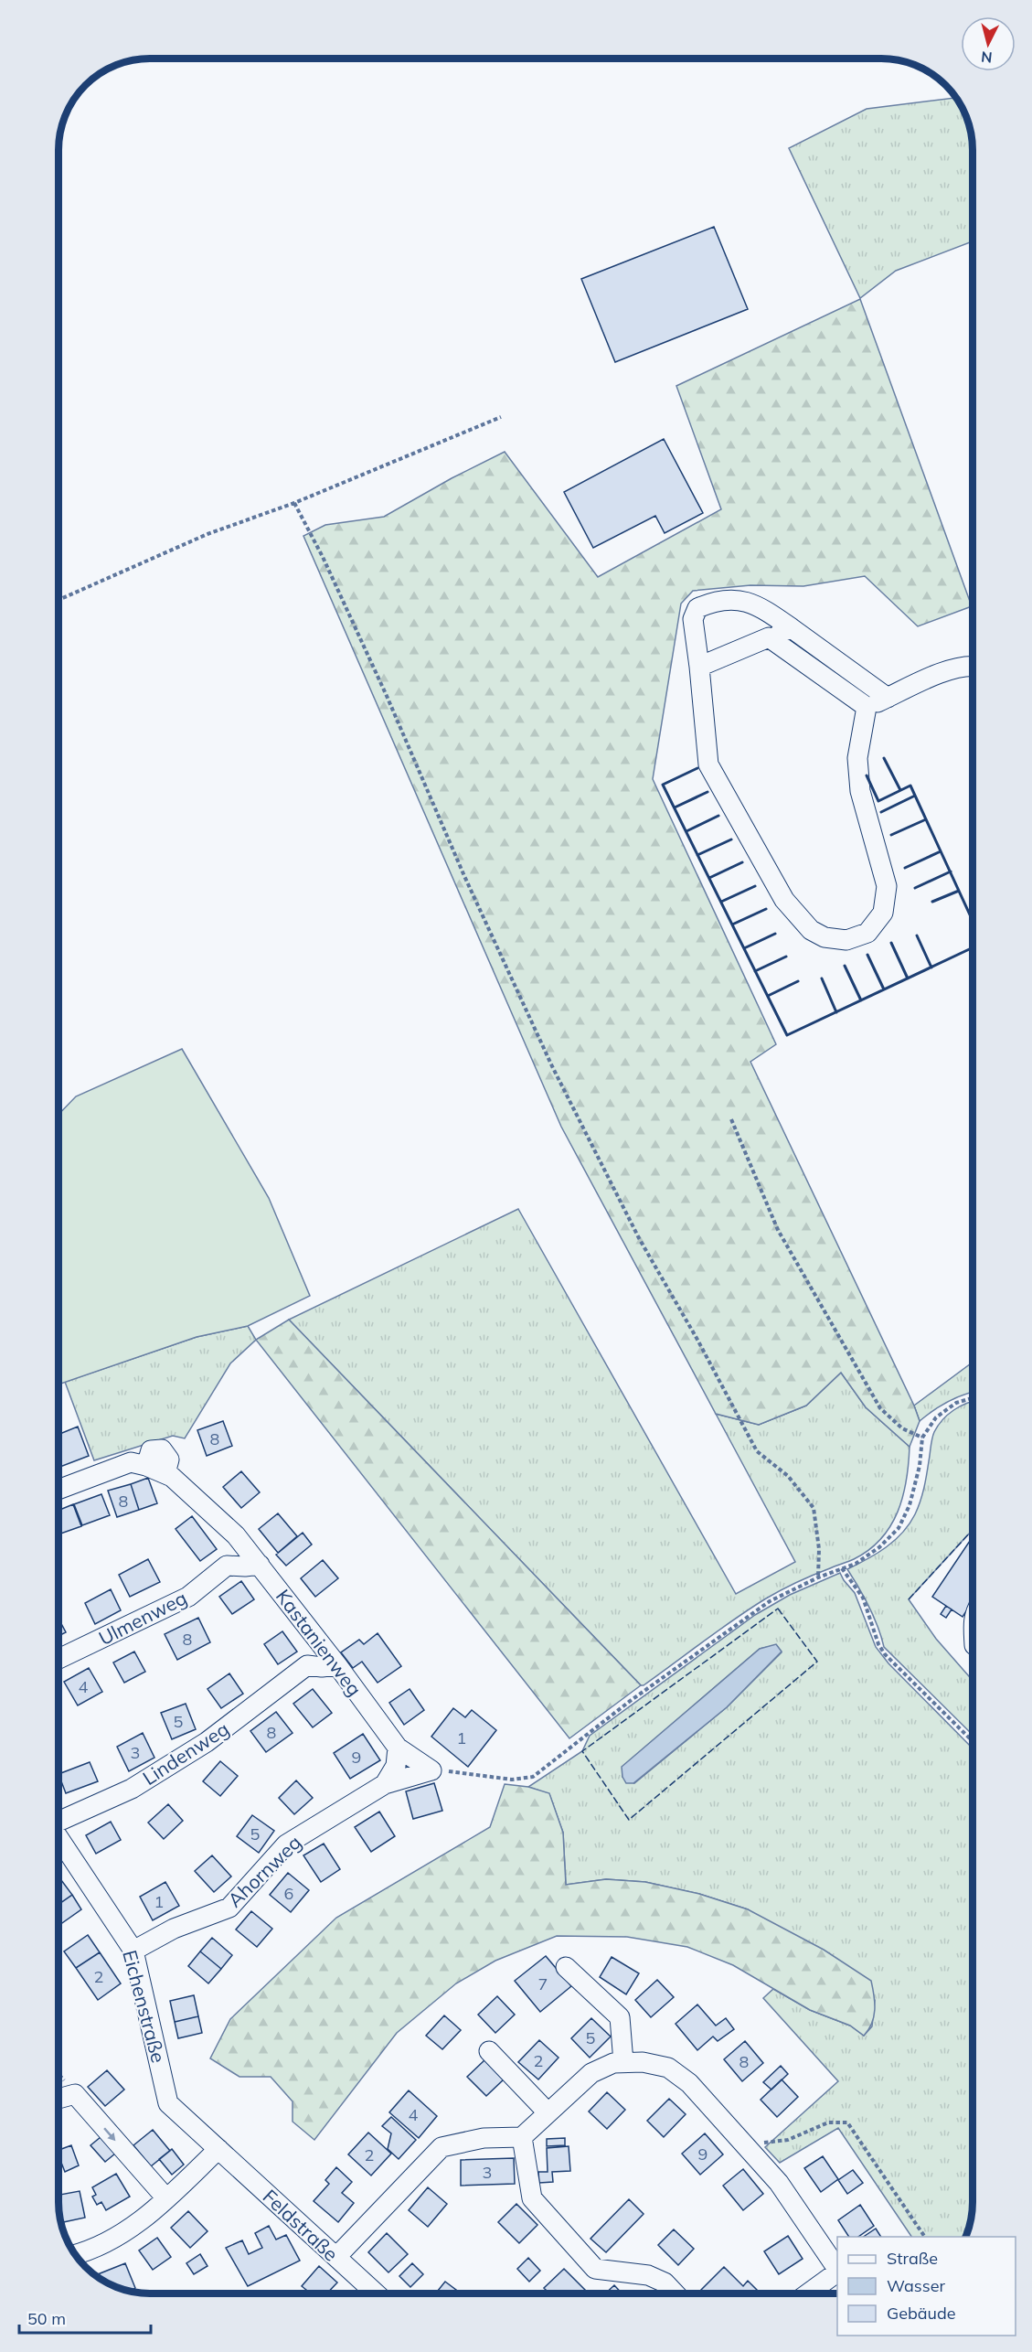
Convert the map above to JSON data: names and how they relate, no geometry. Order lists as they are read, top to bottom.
{
  "streets": {
    "street": [
      "Ulmenweg",
      "Kastanienweg",
      "Lindenweg",
      "Ahornweg",
      "Eichenstraße",
      "Feldstraße"
    ]
  },
  "crossings": [
    ["Ahornweg", "Eichenstraße"],
    ["Eichenstraße", "Feldstraße"]
  ],
  "house_numbers": [
    "8",
    "8",
    "8",
    "4",
    "5",
    "8",
    "1",
    "3",
    "9",
    "5",
    "6",
    "1",
    "2",
    "7",
    "5",
    "2",
    "8",
    "4",
    "9",
    "2",
    "3"
  ],
  "legend": ["Straße", "Wasser", "Gebäude"],
  "scale_bar": "50 m",
  "north": "bottom"
}
